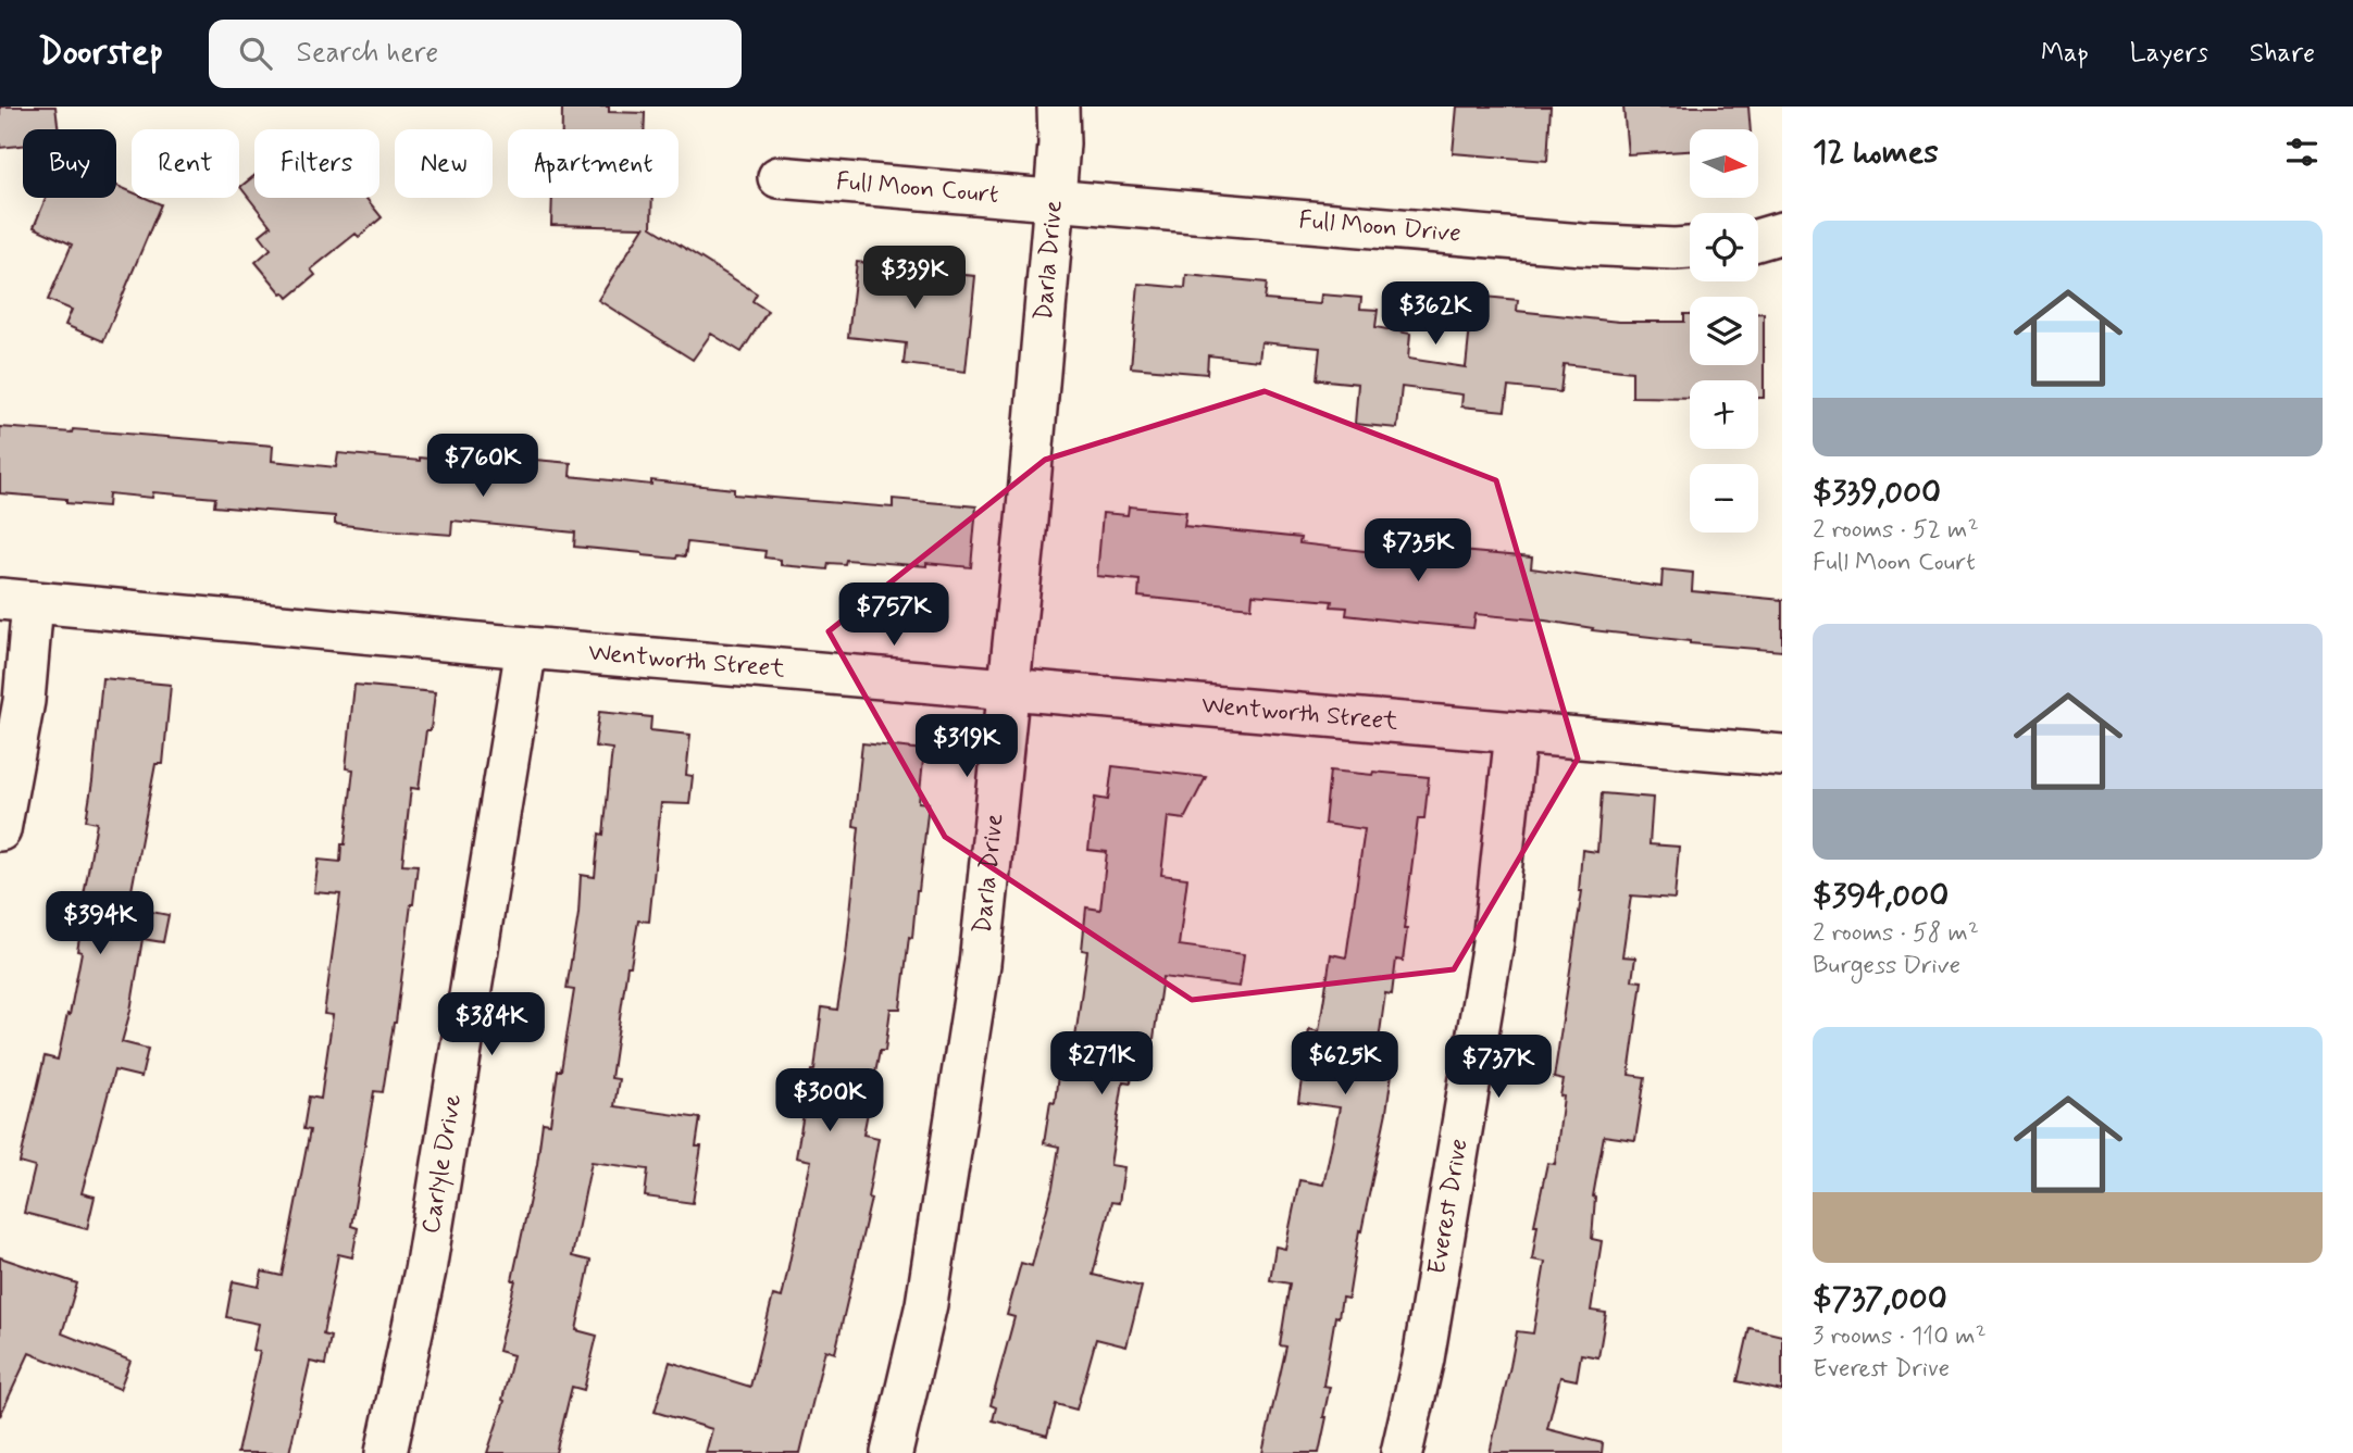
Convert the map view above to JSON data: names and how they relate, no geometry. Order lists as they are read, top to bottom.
{
  "streets": {
    "street": [
      "Full Moon Court",
      "Full Moon Drive",
      "Darla Drive",
      "Wentworth Street",
      "Carlyle Drive",
      "Everest Drive"
    ]
  },
  "crossings": [
    ["Full Moon Court", "Full Moon Drive"],
    ["Full Moon Court", "Darla Drive"],
    ["Full Moon Drive", "Darla Drive"],
    ["Darla Drive", "Wentworth Street"],
    ["Wentworth Street", "Carlyle Drive"],
    ["Wentworth Street", "Everest Drive"]
  ],
  "north": "right",
  "page": {
    "header": "Doorstep",
    "search": "Search here",
    "nav": ["Map", "Layers", "Share"],
    "heading": "12 homes",
    "map_buttons": ["+", "−"],
    "chip": [
      "Buy",
      "Rent",
      "Filters",
      "New",
      "Apartment"
    ],
    "list": [
      {
        "name": "$339,000",
        "note": "2 rooms · 52 m² · Full Moon Court"
      },
      {
        "name": "$394,000",
        "note": "2 rooms · 58 m² · Burgess Drive"
      },
      {
        "name": "$737,000",
        "note": "3 rooms · 110 m² · Everest Drive"
      }
    ],
    "price": [
      "$339K",
      "$362K",
      "$760K",
      "$735K",
      "$757K",
      "$319K",
      "$394K",
      "$384K",
      "$271K",
      "$625K",
      "$737K",
      "$300K"
    ]
  }
}
